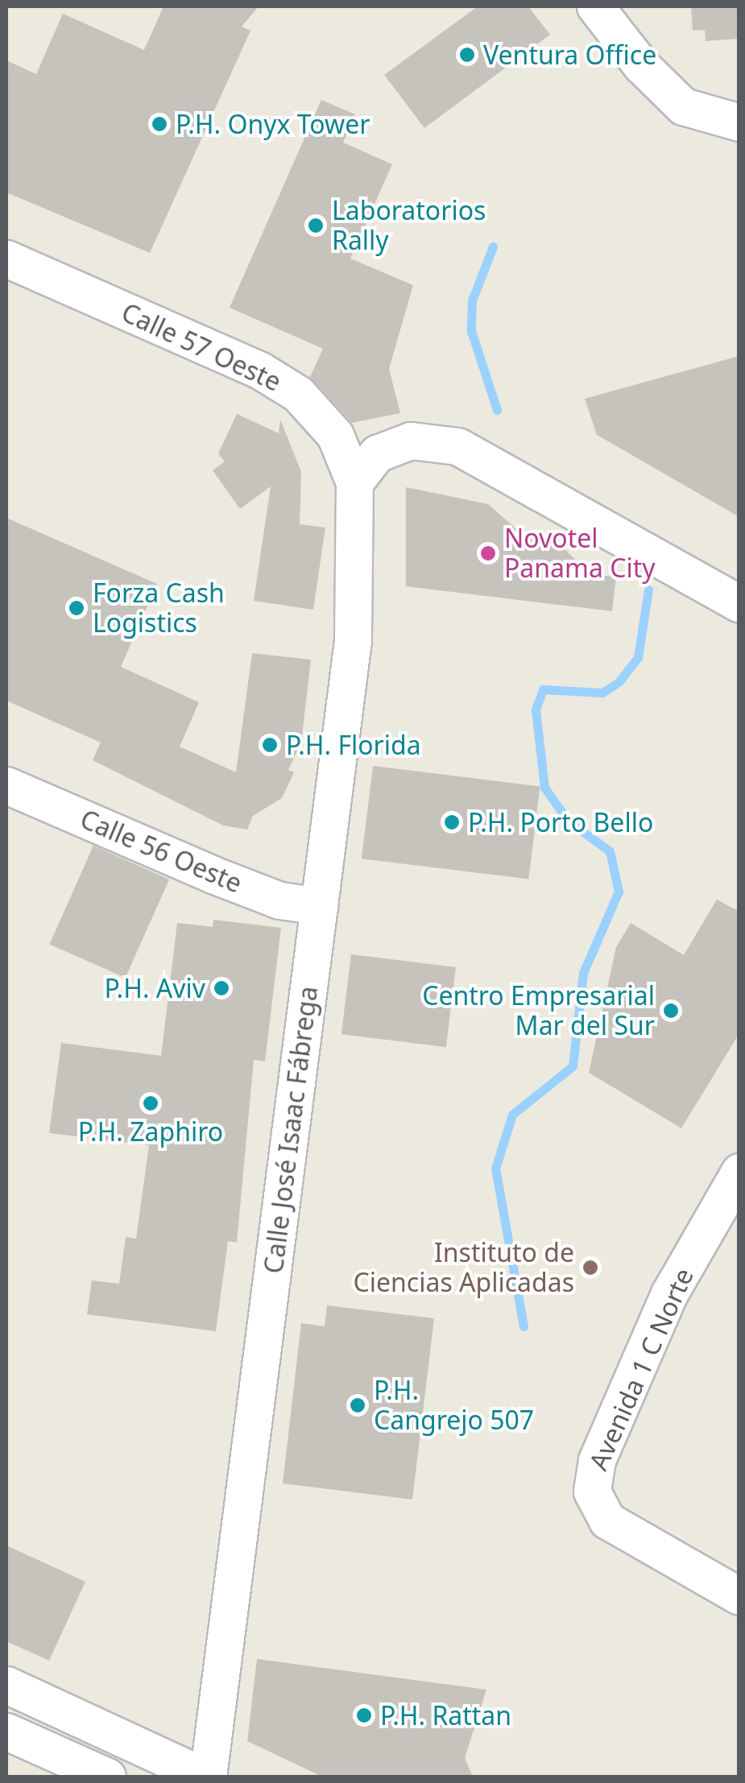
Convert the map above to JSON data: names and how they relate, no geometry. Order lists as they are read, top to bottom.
{
  "streets": {
    "street": [
      "Calle 57 Oeste",
      "Calle 56 Oeste",
      "Calle José Isaac Fábrega",
      "Avenida 1 C Norte"
    ]
  },
  "crossings": [
    ["Calle 57 Oeste", "Calle José Isaac Fábrega"],
    ["Calle 56 Oeste", "Calle José Isaac Fábrega"]
  ],
  "places": [
    "Ventura Office",
    "P.H. Onyx Tower",
    "Laboratorios Rally",
    "Novotel Panama City",
    "Forza Cash Logistics",
    "P.H. Florida",
    "P.H. Porto Bello",
    "P.H. Aviv",
    "Centro Empresarial Mar del Sur",
    "P.H. Zaphiro",
    "Instituto de Ciencias Aplicadas",
    "P.H. Cangrejo 507",
    "P.H. Rattan"
  ]
}
